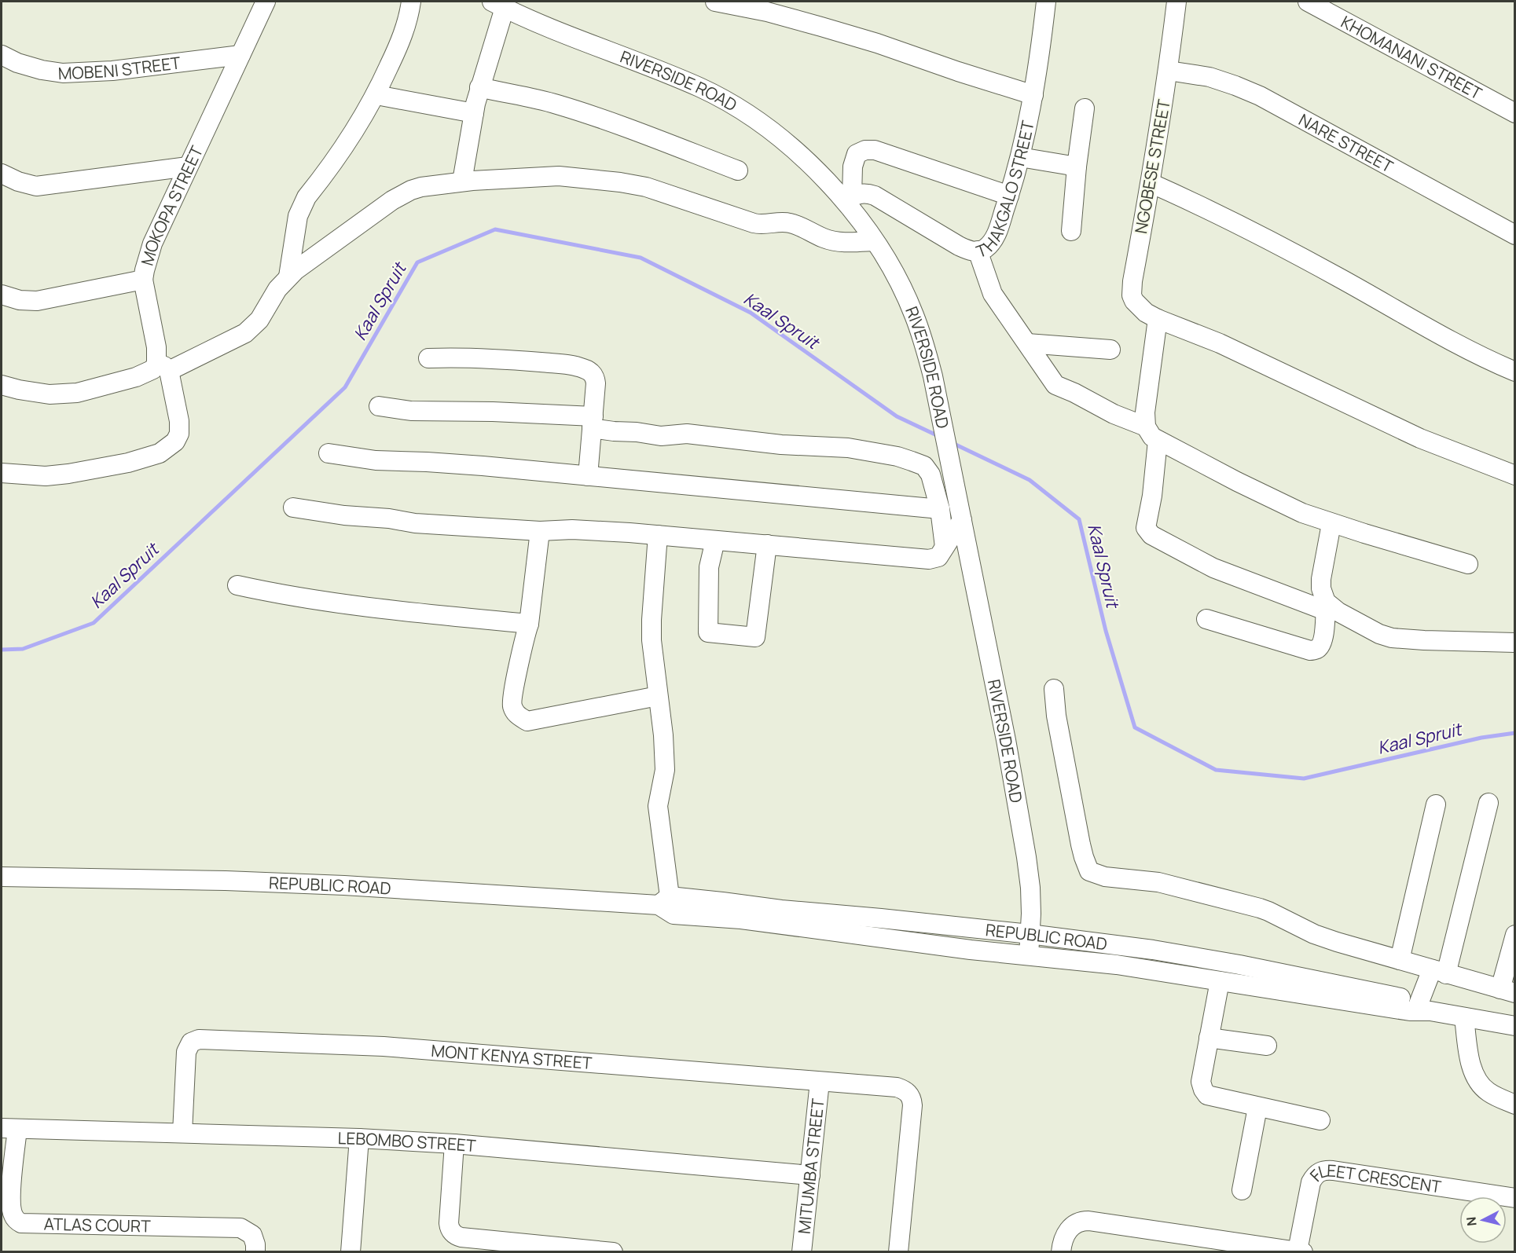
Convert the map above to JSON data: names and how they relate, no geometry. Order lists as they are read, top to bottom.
{
  "streets": {
    "street": [
      "KHOMANANI STREET",
      "MOBENI STREET",
      "RIVERSIDE ROAD",
      "NARE STREET",
      "NGOBESE STREET",
      "THAKGALO STREET",
      "MOKOPA STREET",
      "REPUBLIC ROAD",
      "MONT KENYA STREET",
      "LEBOMBO STREET",
      "MITUMBA STREET",
      "FLEET CRESCENT",
      "ATLAS COURT"
    ]
  },
  "crossings": [
    ["MOBENI STREET", "MOKOPA STREET"],
    ["RIVERSIDE ROAD", "THAKGALO STREET"],
    ["RIVERSIDE ROAD", "REPUBLIC ROAD"],
    ["NARE STREET", "NGOBESE STREET"],
    ["MONT KENYA STREET", "LEBOMBO STREET"],
    ["MONT KENYA STREET", "MITUMBA STREET"],
    ["LEBOMBO STREET", "MITUMBA STREET"],
    ["LEBOMBO STREET", "ATLAS COURT"]
  ],
  "water": ["Kaal Spruit"],
  "north": "left"
}
